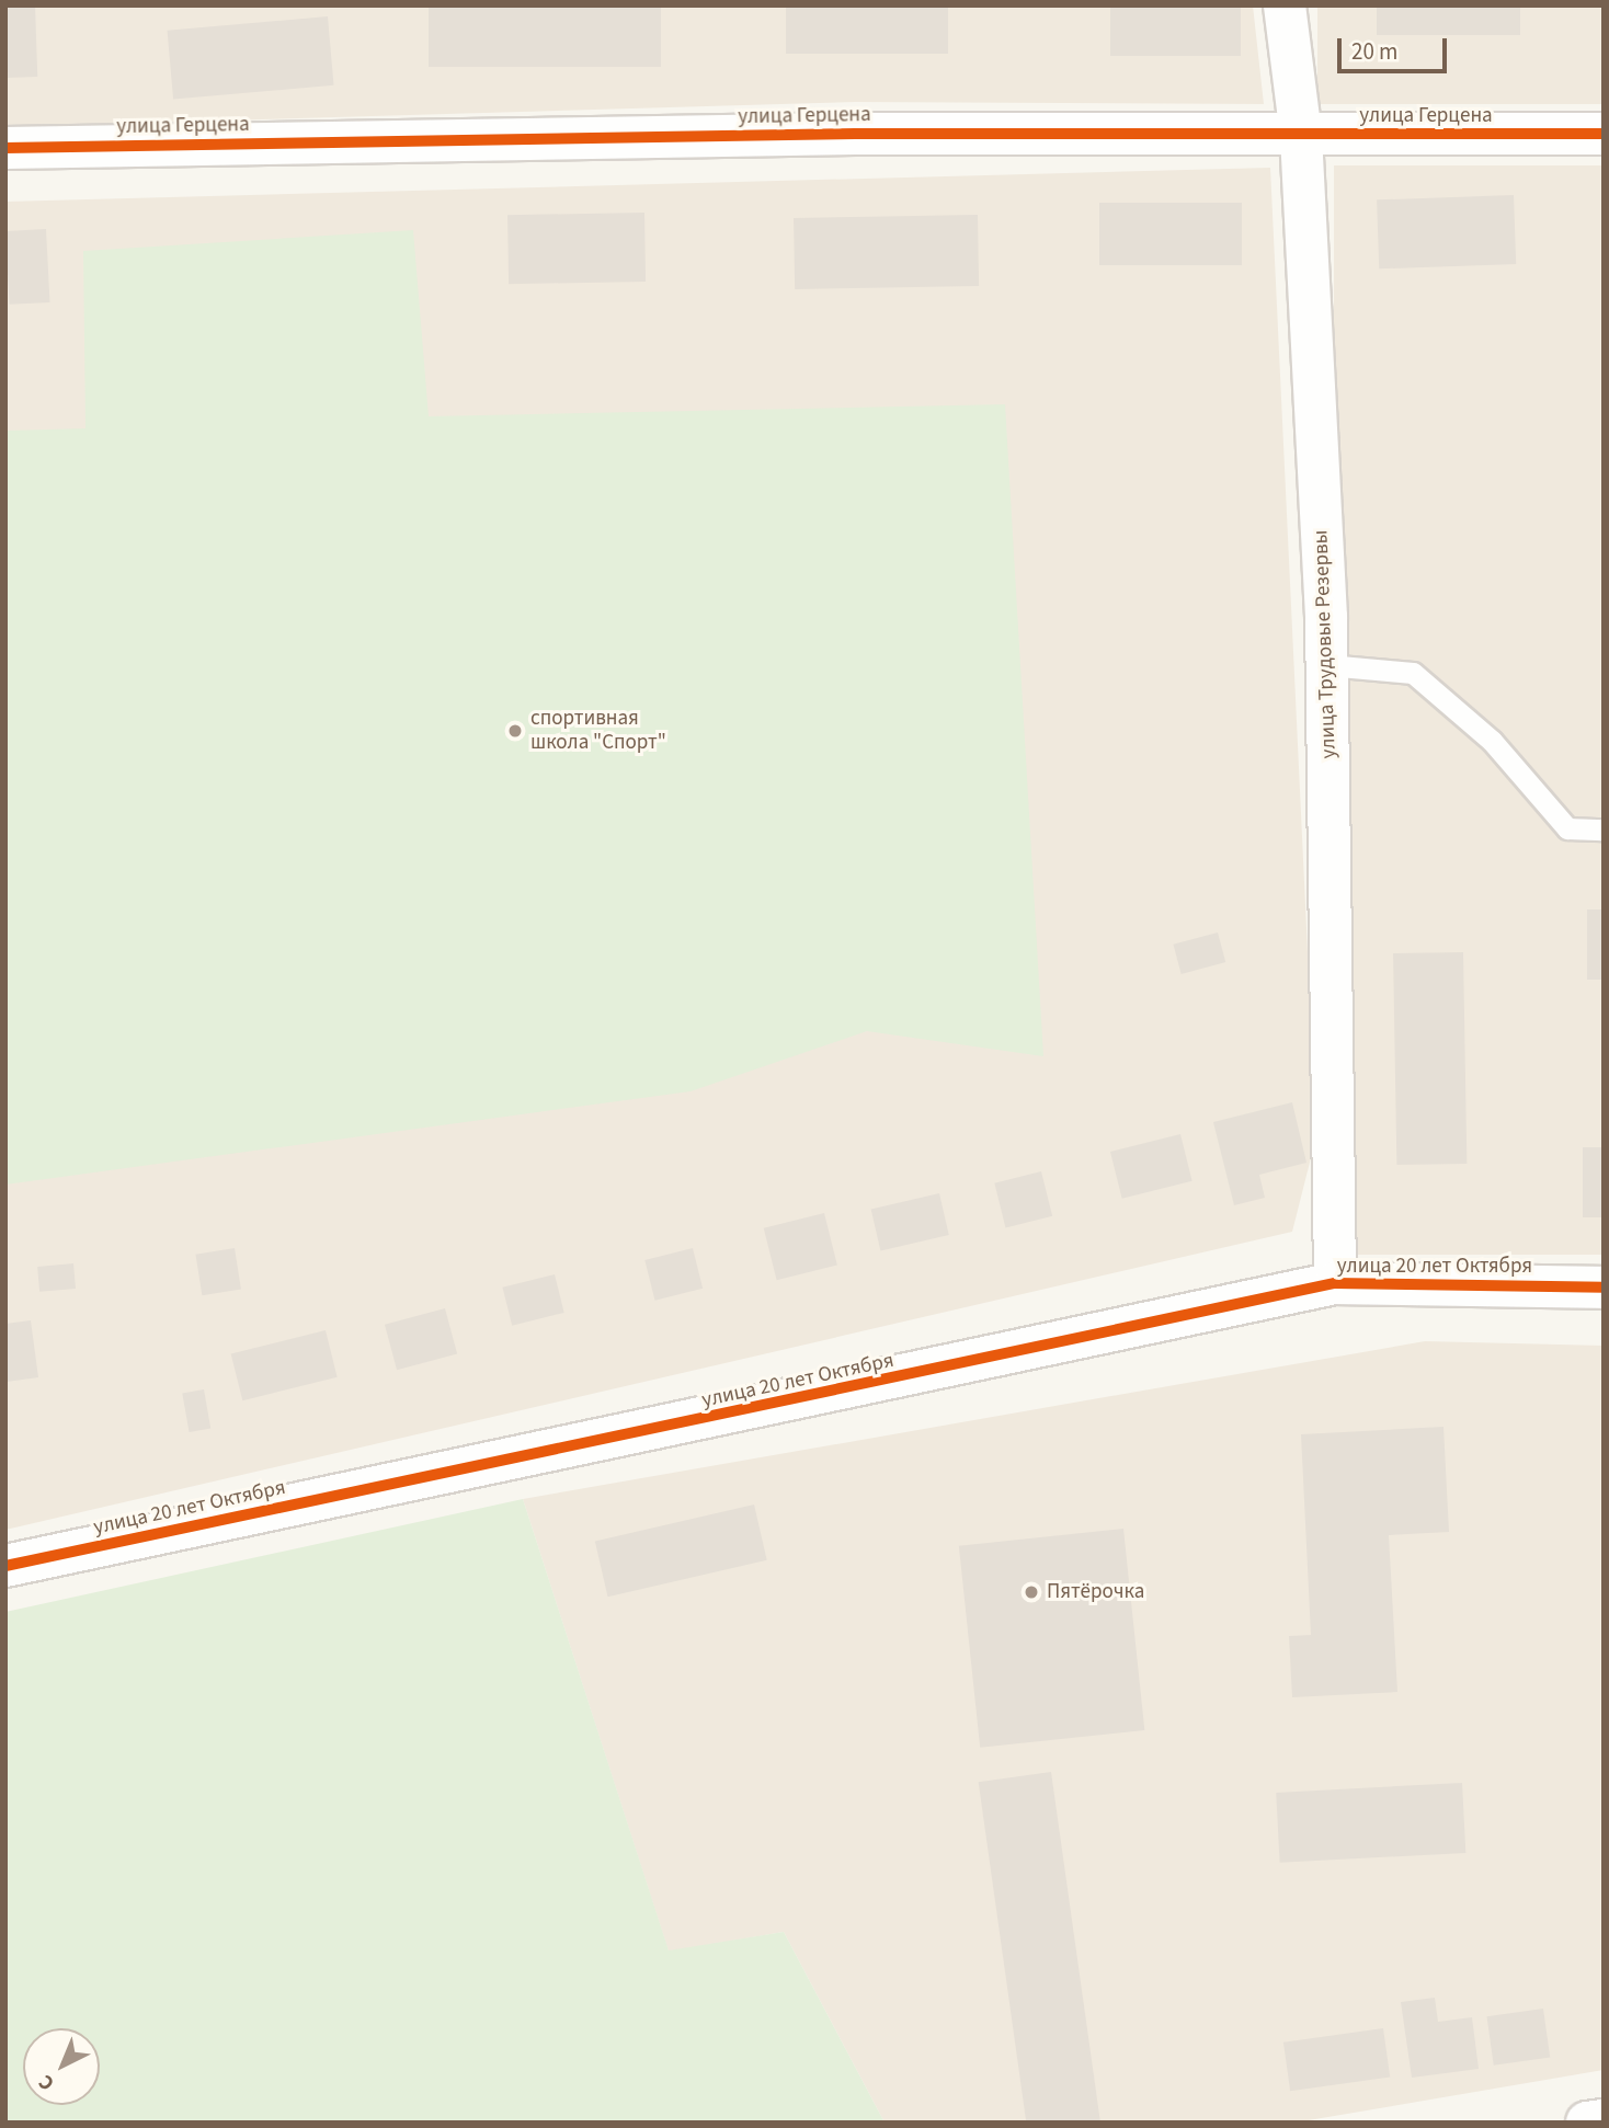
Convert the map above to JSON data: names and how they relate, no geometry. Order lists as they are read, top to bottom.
{
  "streets": {
    "street": ["улица Герцена", "улица Трудовые Резервы", "улица 20 лет Октября"]
  },
  "crossings": [
    ["улица Герцена", "улица Трудовые Резервы"],
    ["улица Трудовые Резервы", "улица 20 лет Октября"]
  ],
  "places": ["спортивная школа \"Спорт\"", "Пятёрочка"],
  "scale_bar": "20 m",
  "north": "bottom left"
}
